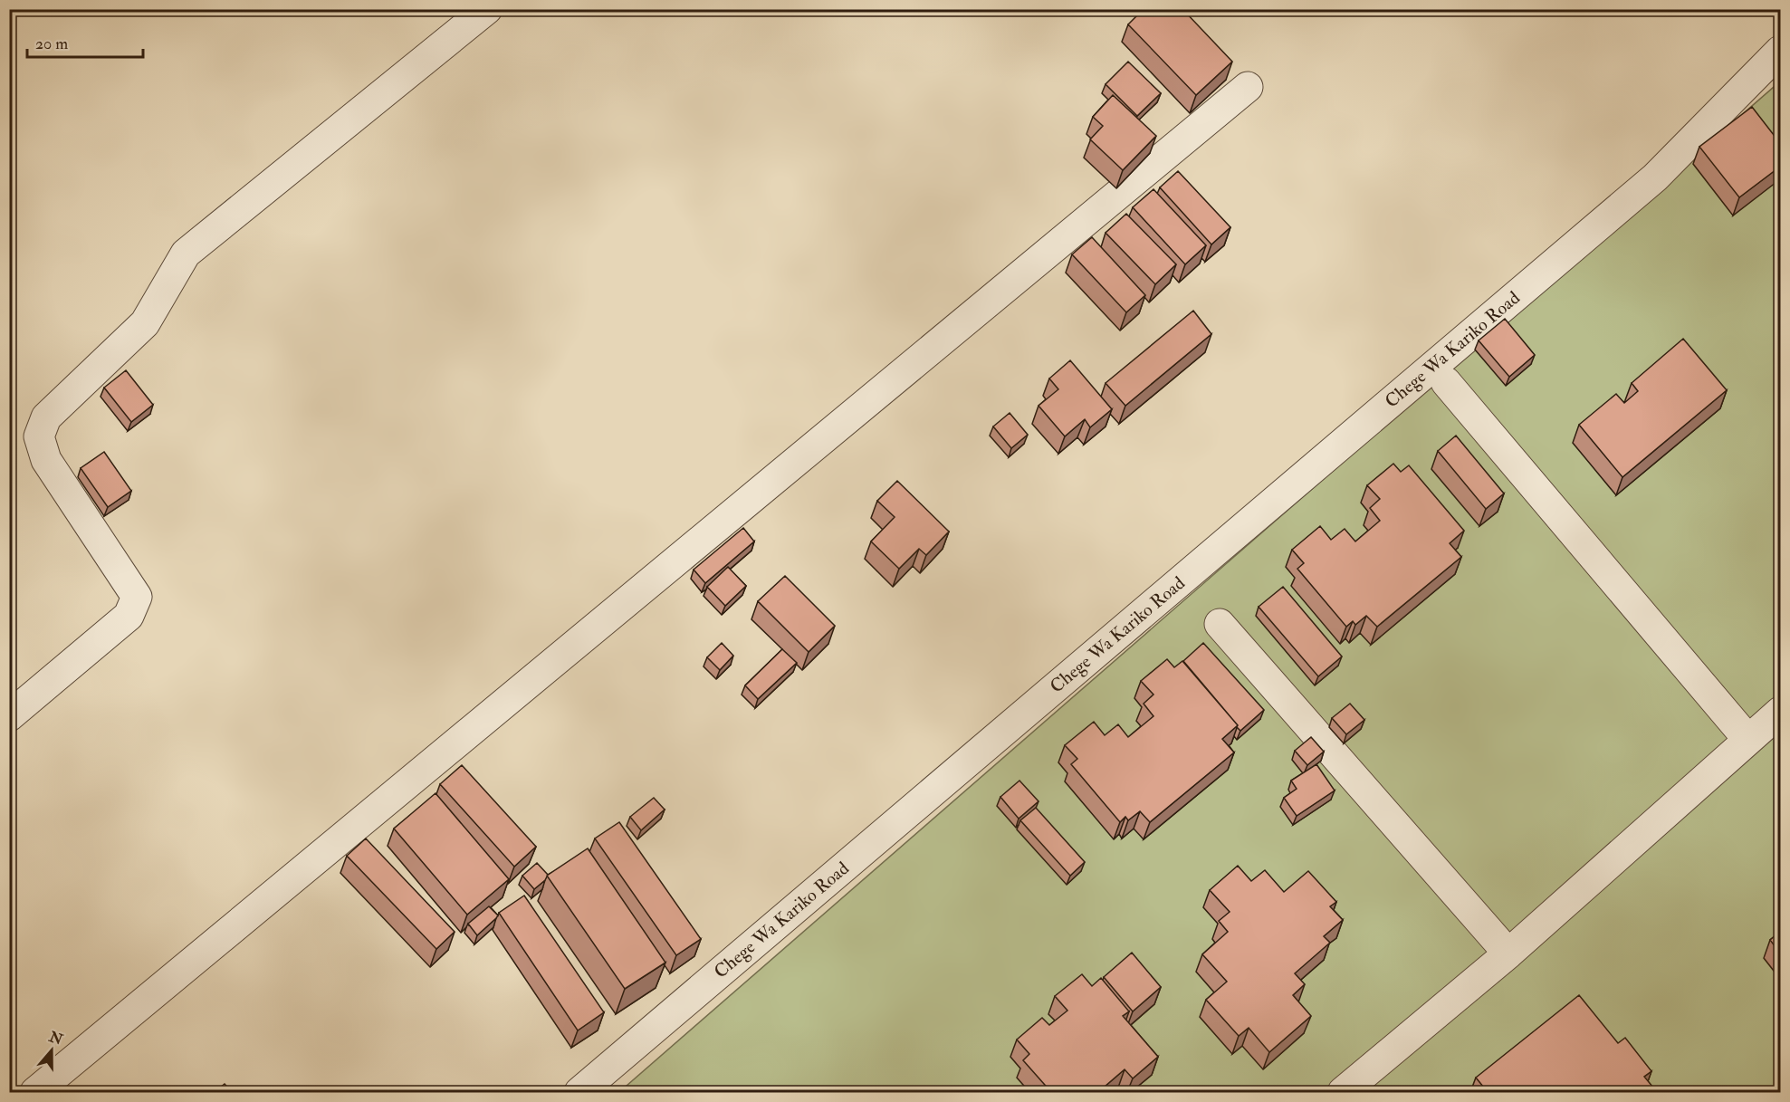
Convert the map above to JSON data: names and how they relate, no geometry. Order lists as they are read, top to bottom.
{
  "streets": {
    "street": ["Chege Wa Kariko Road"]
  },
  "scale_bar": "20 m",
  "north": "top"
}
